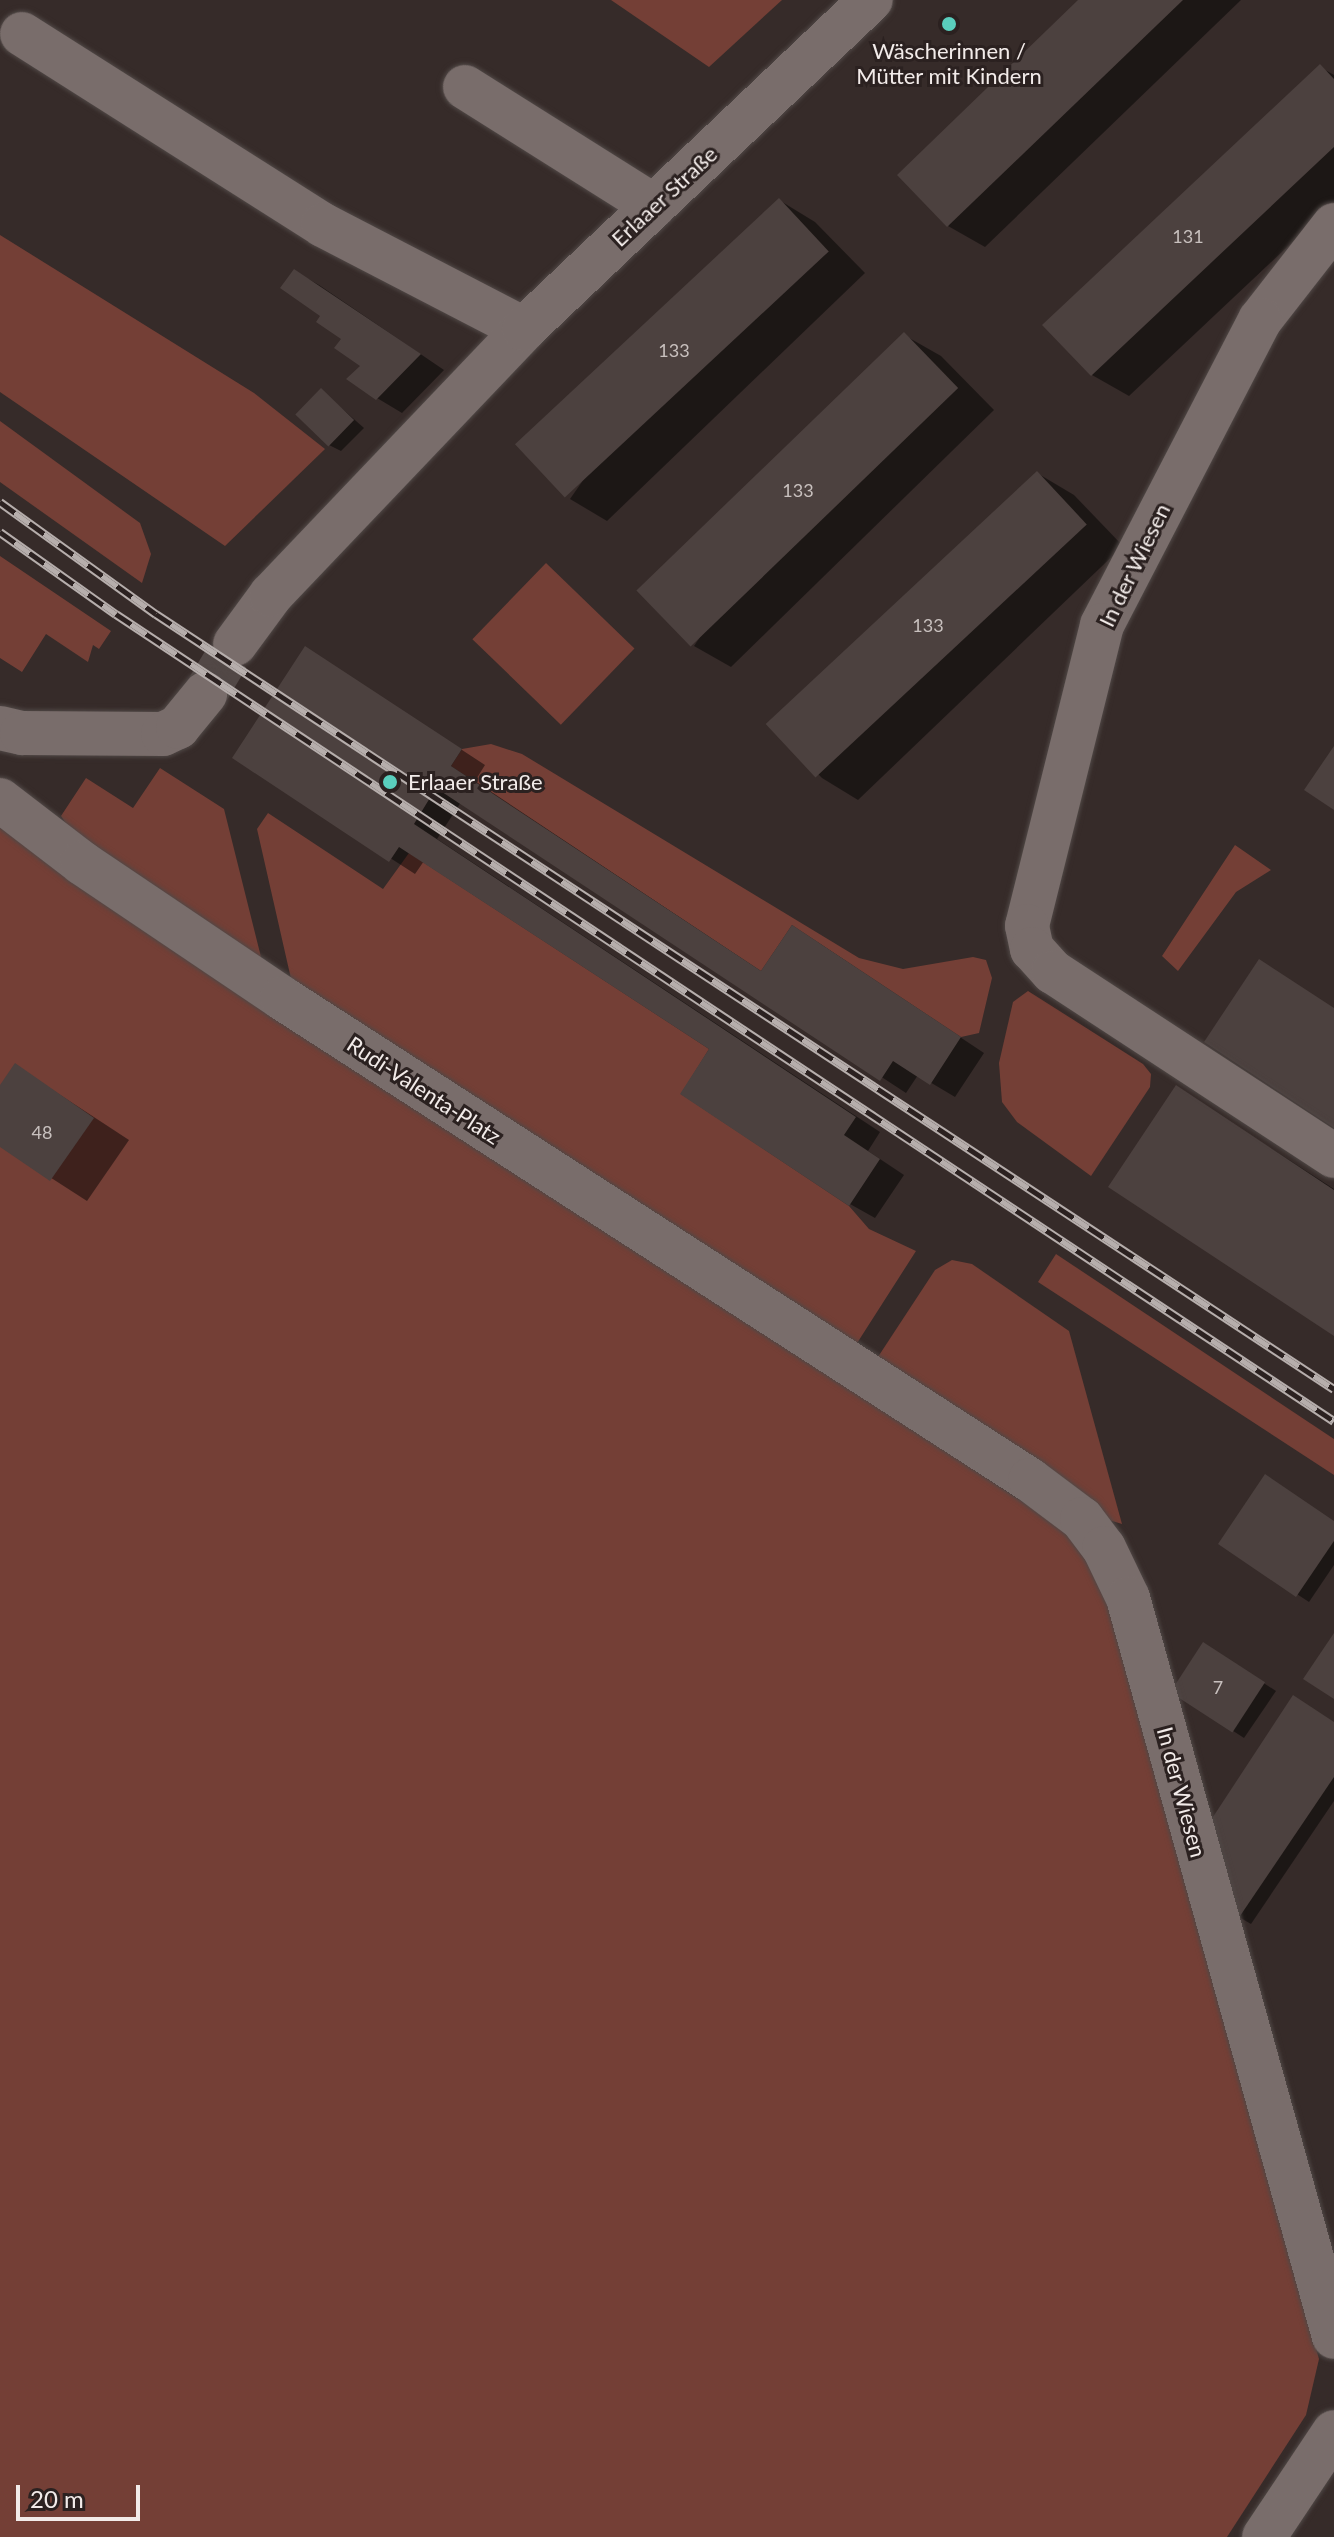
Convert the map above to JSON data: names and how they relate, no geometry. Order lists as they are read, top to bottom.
{
  "streets": {
    "street": ["Erlaaer Straße", "In der Wiesen", "Rudi-Valenta-Platz"]
  },
  "crossings": [
    ["In der Wiesen", "Rudi-Valenta-Platz"]
  ],
  "places": ["Wäscherinnen / Mütter mit Kindern", "Erlaaer Straße"],
  "house_numbers": [
    "131",
    "133",
    "133",
    "133",
    "48",
    "7"
  ],
  "scale_bar": "20 m"
}
